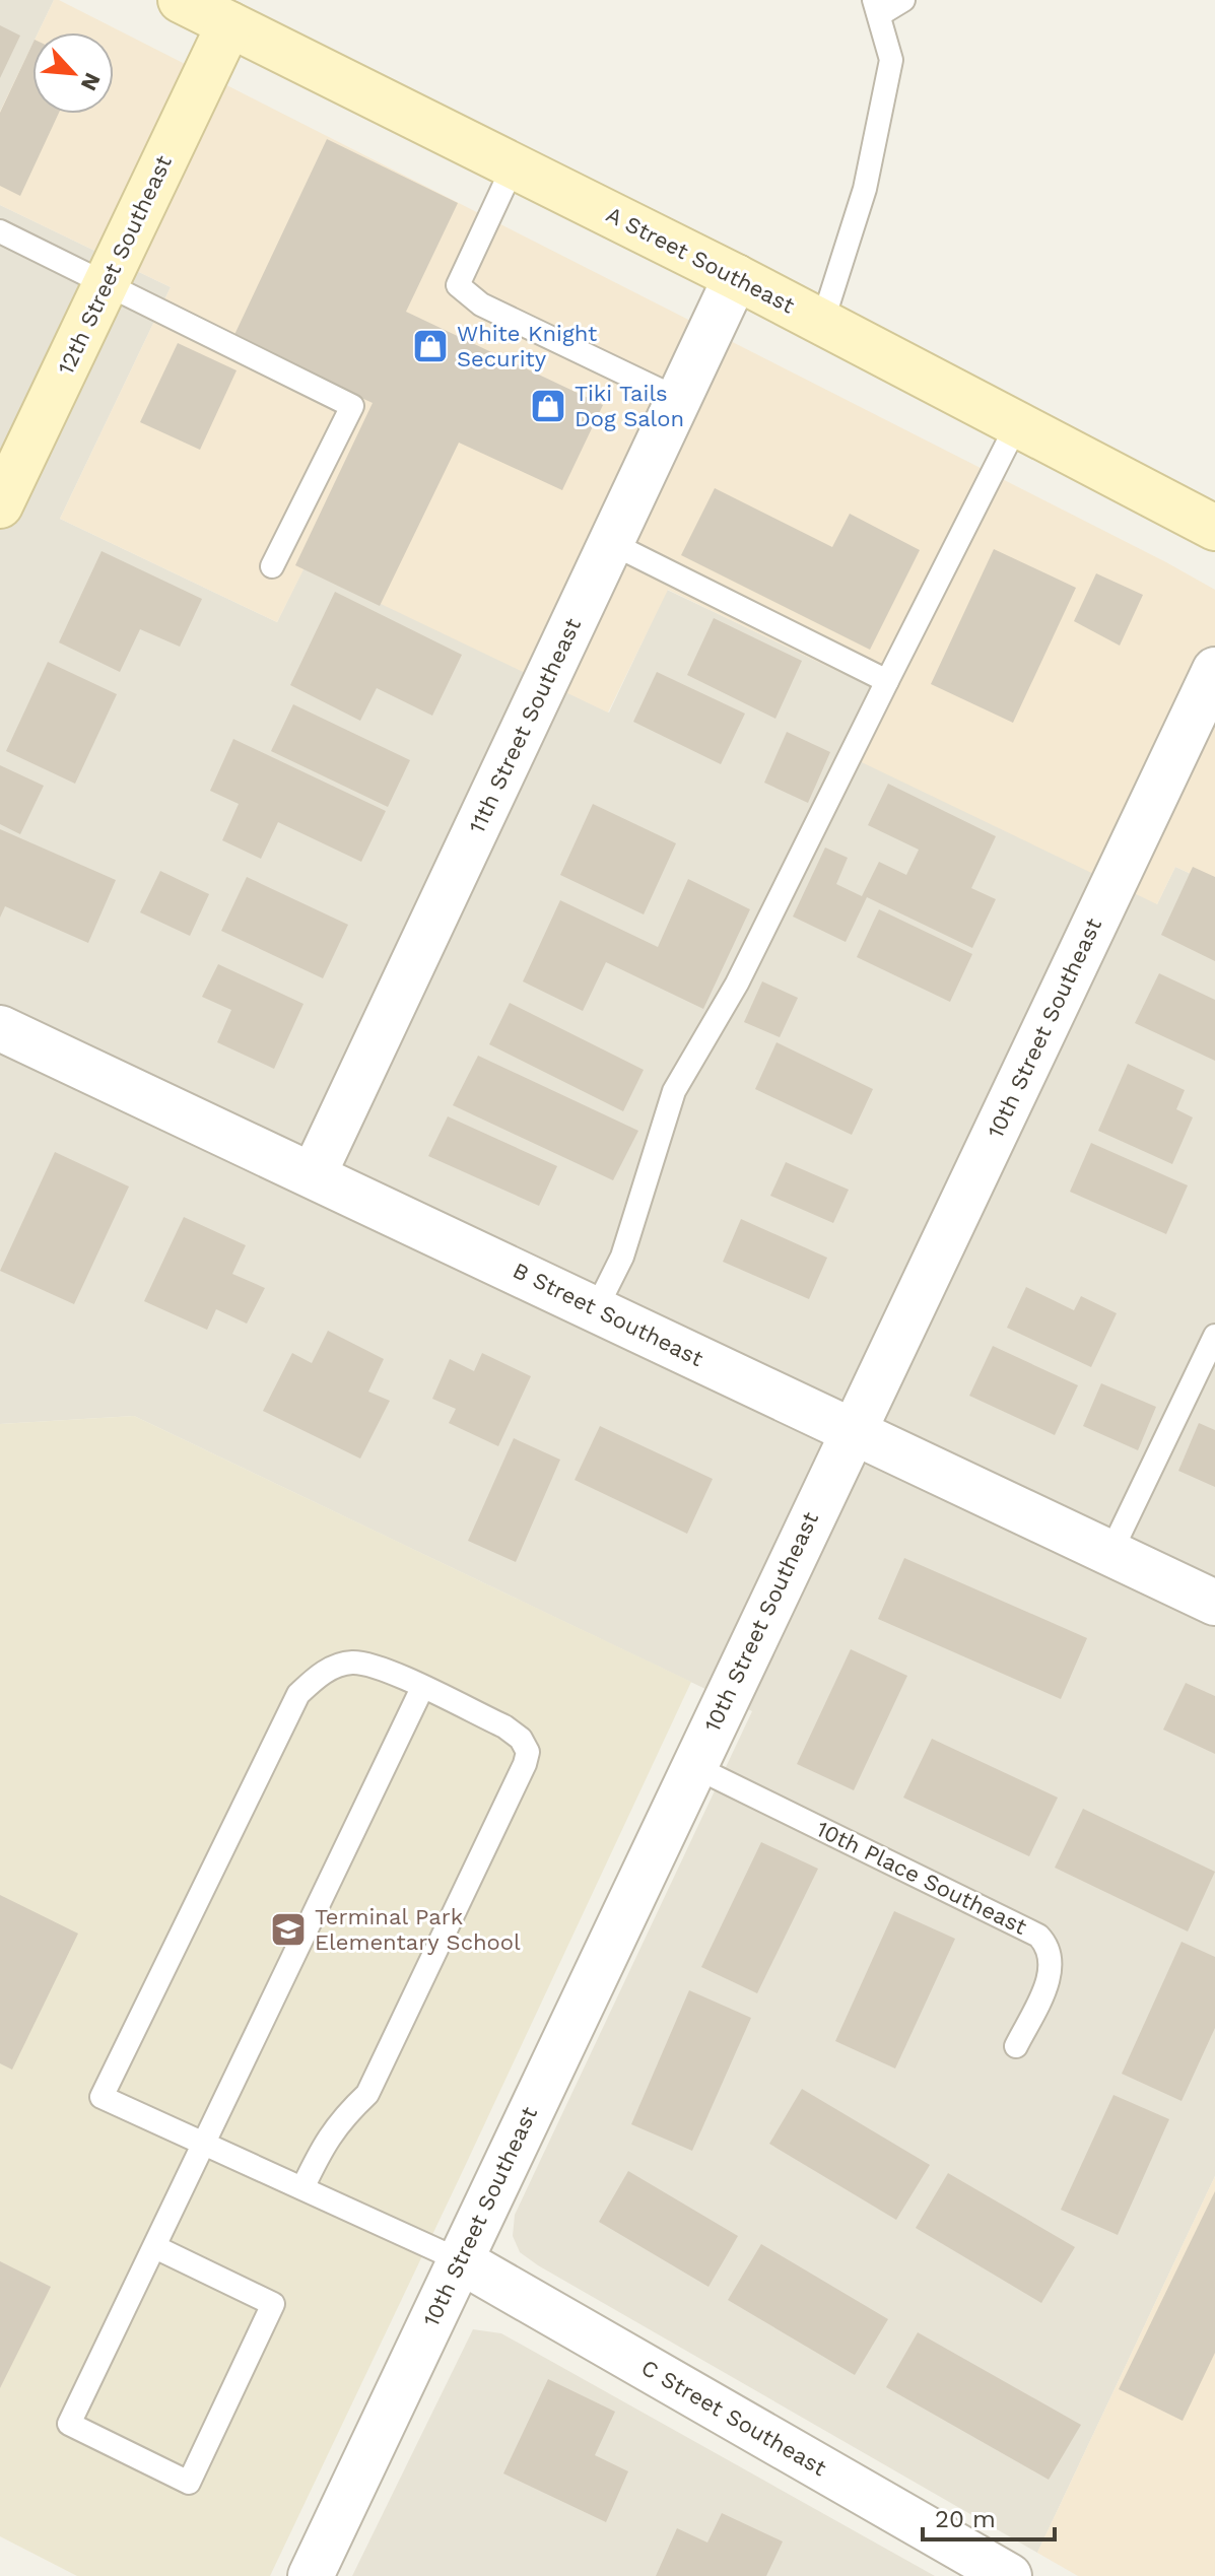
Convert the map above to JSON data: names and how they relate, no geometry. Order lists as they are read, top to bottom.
{
  "streets": {
    "main road": ["A Street Southeast", "12th Street Southeast"],
    "street": [
      "11th Street Southeast",
      "10th Street Southeast",
      "B Street Southeast",
      "C Street Southeast"
    ],
    "lane": ["10th Place Southeast"]
  },
  "crossings": [
    ["A Street Southeast", "12th Street Southeast"],
    ["A Street Southeast", "11th Street Southeast"],
    ["11th Street Southeast", "B Street Southeast"],
    ["10th Street Southeast", "B Street Southeast"],
    ["10th Street Southeast", "10th Place Southeast"],
    ["10th Street Southeast", "C Street Southeast"]
  ],
  "places": {
    "shop": ["White Knight Security", "Tiki Tails Dog Salon"],
    "school or university": ["Terminal Park Elementary School"]
  },
  "scale_bar": "20 m",
  "north": "bottom right"
}
